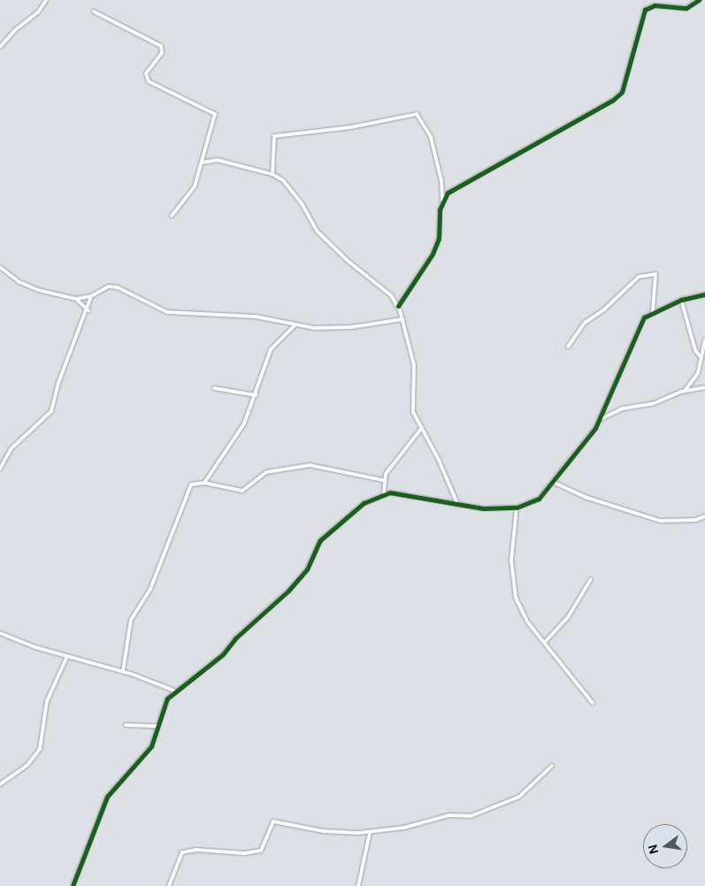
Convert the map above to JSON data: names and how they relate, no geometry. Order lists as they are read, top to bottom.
{
  "north": "left"
}
